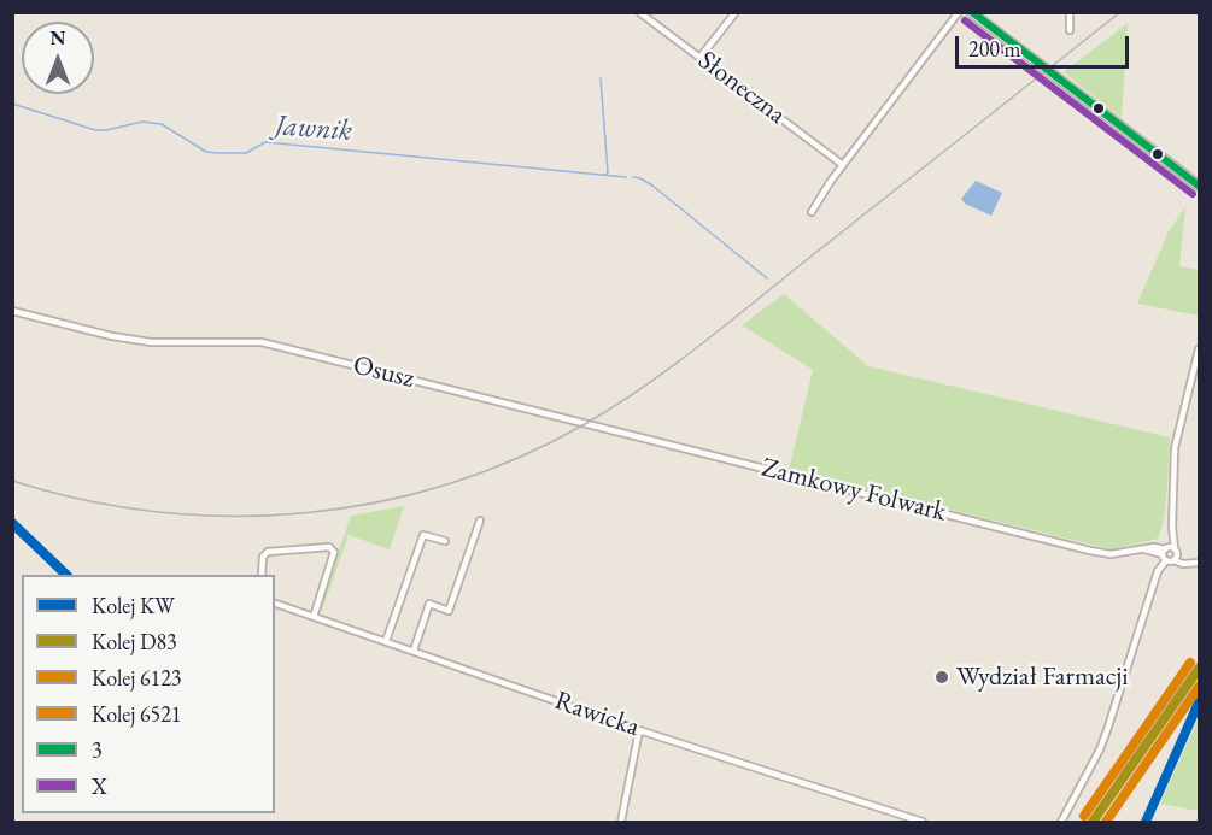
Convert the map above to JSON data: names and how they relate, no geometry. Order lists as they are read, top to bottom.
{
  "streets": {
    "street": [
      "Słoneczna",
      "Osusz",
      "Zamkowy Folwark",
      "Rawicka"
    ]
  },
  "crossings": [
    ["Osusz", "Zamkowy Folwark"]
  ],
  "water": ["Jawnik"],
  "places": ["Wydział Farmacji"],
  "lines": [
    "transit line 3",
    "transit line X",
    "rail line KW",
    "rail line 6521",
    "rail line D83",
    "rail line 6123"
  ],
  "legend": [
    "Kolej KW",
    "Kolej D83",
    "Kolej 6123",
    "Kolej 6521",
    "3",
    "X"
  ],
  "scale_bar": "200 m",
  "north": "top"
}
